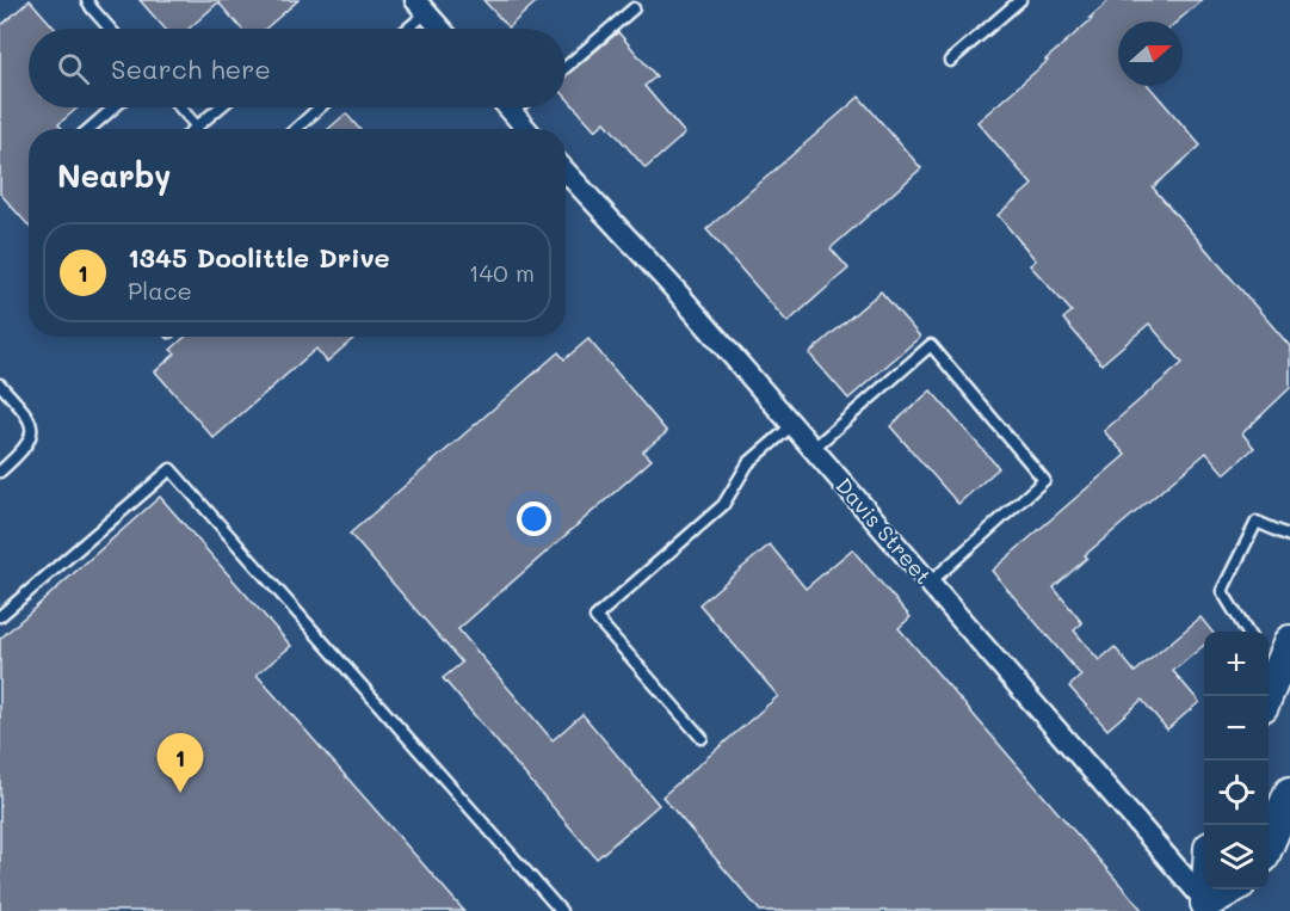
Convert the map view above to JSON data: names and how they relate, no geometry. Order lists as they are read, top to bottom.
{
  "streets": {
    "street": ["Davis Street"]
  },
  "north": "right",
  "page": {
    "search": "Search here",
    "heading": "Nearby",
    "list": [
      {
        "mark": "1",
        "name": "1345 Doolittle Drive",
        "note": "Place",
        "value": "140 m"
      }
    ],
    "map_buttons": ["+", "−"],
    "pins": "1"
  }
}
